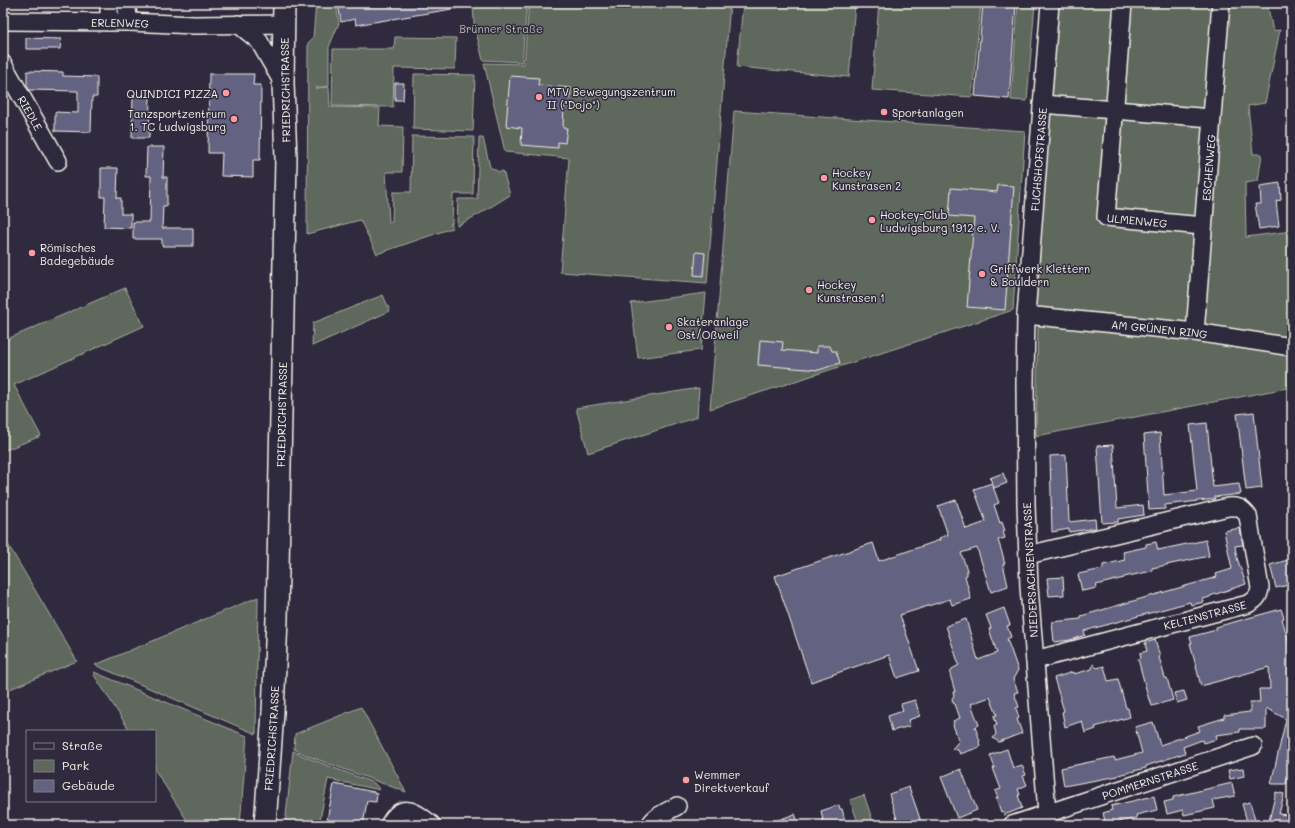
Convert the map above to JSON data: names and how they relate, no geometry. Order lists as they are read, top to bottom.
{
  "streets": {
    "main road": ["FRIEDRICHSTRASSE"],
    "street": [
      "ERLENWEG",
      "RIEDLE",
      "FUCHSHOFSTRASSE",
      "ESCHENWEG",
      "ULMENWEG",
      "AM GRÜNEN RING",
      "NIEDERSACHSENSTRASSE",
      "KELTENSTRASSE",
      "POMMERNSTRASSE"
    ]
  },
  "crossings": [
    ["ERLENWEG", "FRIEDRICHSTRASSE"],
    ["FUCHSHOFSTRASSE", "AM GRÜNEN RING"],
    ["FUCHSHOFSTRASSE", "NIEDERSACHSENSTRASSE"],
    ["ESCHENWEG", "ULMENWEG"],
    ["ESCHENWEG", "AM GRÜNEN RING"],
    ["AM GRÜNEN RING", "NIEDERSACHSENSTRASSE"],
    ["NIEDERSACHSENSTRASSE", "KELTENSTRASSE"],
    ["NIEDERSACHSENSTRASSE", "POMMERNSTRASSE"]
  ],
  "parks": ["Brünner Straße"],
  "places": [
    "QUINDICI PIZZA",
    "MTV Bewegungszentrum II (\"Dojo\")",
    "Sportanlagen",
    "Tanzsportzentrum 1. TC Ludwigsburg",
    "Hockey Kunstrasen 2",
    "Hockey-Club Ludwigsburg 1912 e. V.",
    "Römisches Badegebäude",
    "Griffwerk Klettern & Bouldern",
    "Hockey Kunstrasen 1",
    "Skateranlage Ost/Oßweil",
    "Wemmer Direktverkauf"
  ],
  "legend": ["Straße", "Park", "Gebäude"]
}
